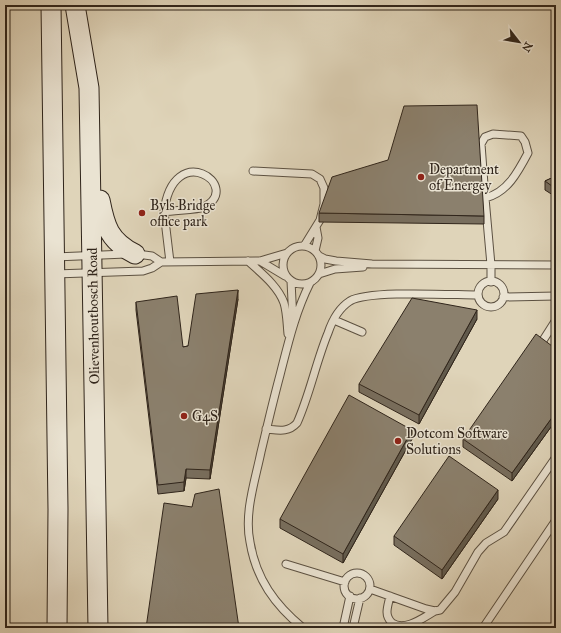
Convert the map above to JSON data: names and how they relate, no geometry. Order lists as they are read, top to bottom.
{
  "streets": {
    "main road": ["Olievenhoutbosch Road"]
  },
  "places": [
    "Department of Energey",
    "Byls Bridge office park",
    "G4S",
    "Dotcom Software Solutions"
  ],
  "north": "bottom right"
}
